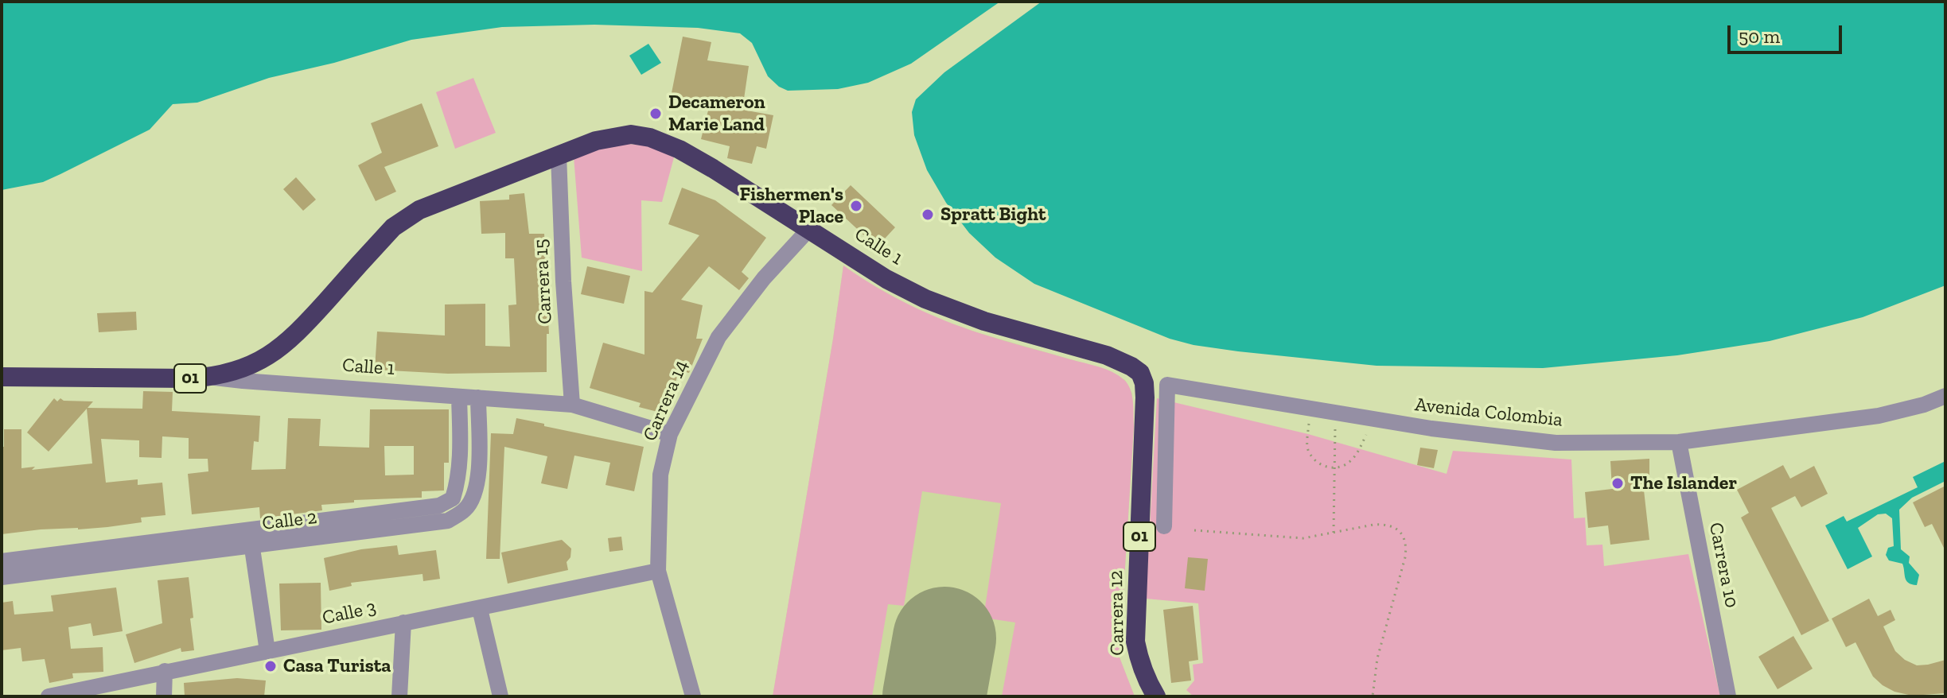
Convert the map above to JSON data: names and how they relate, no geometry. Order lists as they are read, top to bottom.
{
  "streets": {
    "highway": ["Calle 1", "01", "Carrera 12"],
    "street": [
      "Carrera 15",
      "Carrera 14",
      "Avenida Colombia",
      "Calle 2",
      "Carrera 10",
      "Calle 3"
    ]
  },
  "crossings": [
    ["Calle 1", "Carrera 15"],
    ["Calle 1", "01"],
    ["Calle 1", "Carrera 14"],
    ["Calle 1", "Carrera 12"],
    ["Carrera 14", "Calle 3"],
    ["Avenida Colombia", "Carrera 10"]
  ],
  "places": [
    "Decameron Marie Land",
    "Fishermen's Place",
    "Spratt Bight",
    "The Islander",
    "Casa Turista"
  ],
  "scale_bar": "50 m"
}
